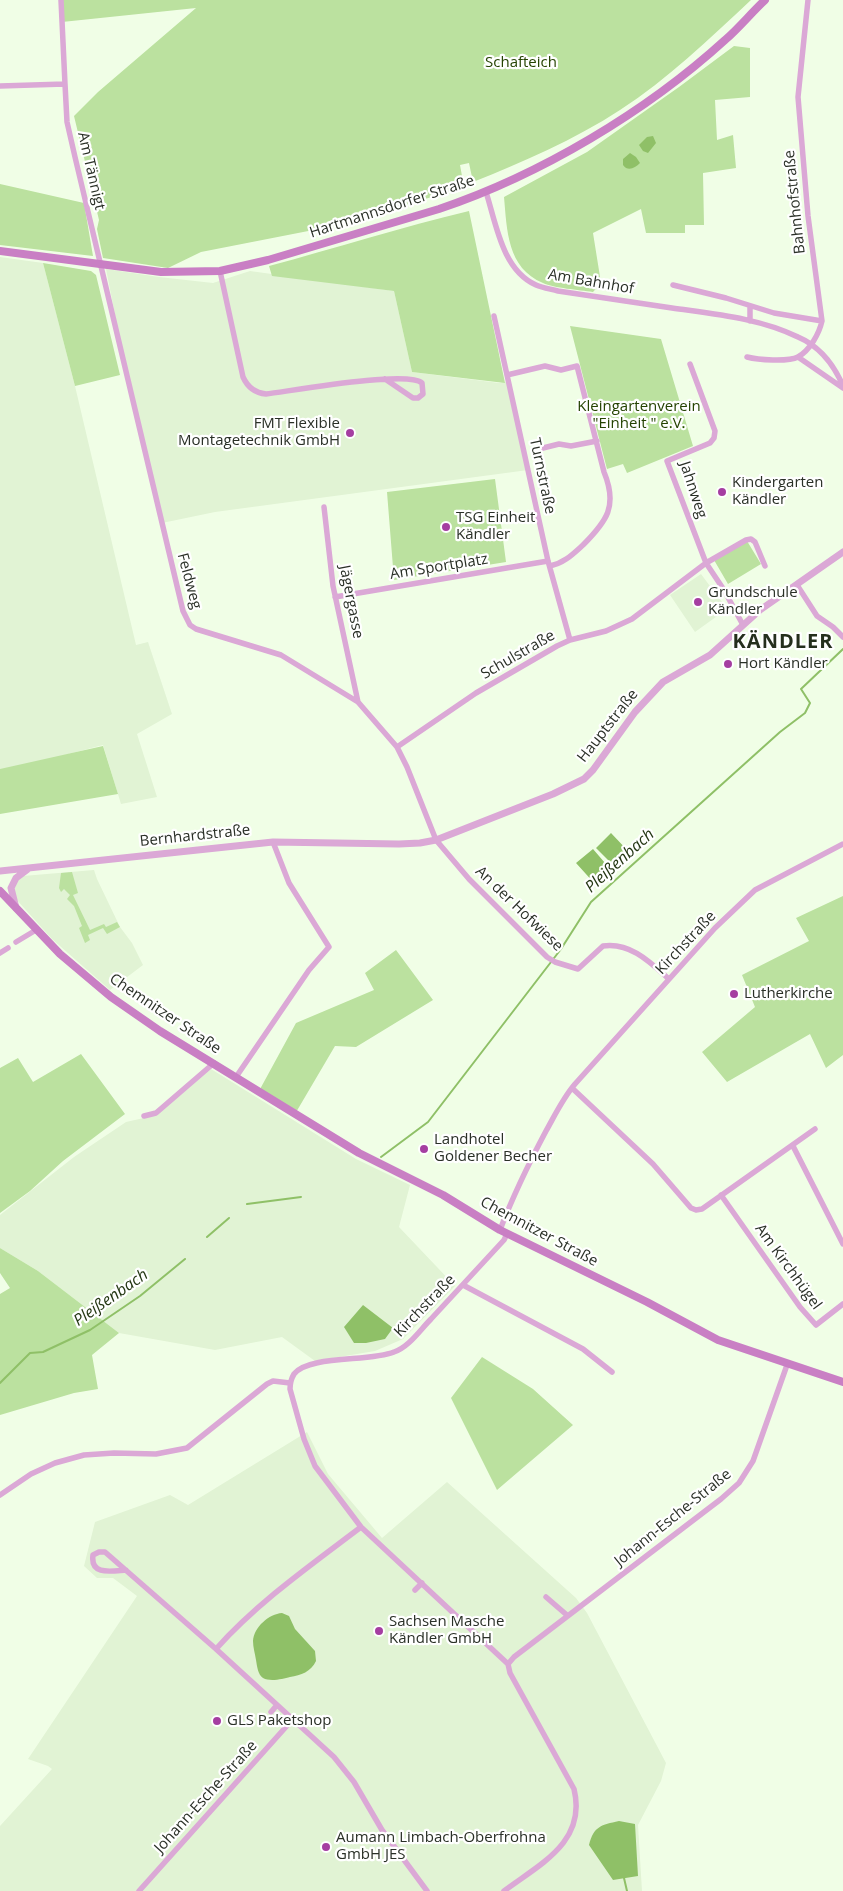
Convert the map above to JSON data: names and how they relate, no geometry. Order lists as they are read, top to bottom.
{
  "streets": {
    "main road": ["Hartmannsdorfer Straße", "Chemnitzer Straße"],
    "street": [
      "Am Tännigt",
      "Bahnhofstraße",
      "Am Bahnhof",
      "Turnstraße",
      "Jahnweg",
      "Am Sportplatz",
      "Feldweg",
      "Jägergasse",
      "Schulstraße",
      "Hauptstraße",
      "Bernhardstraße",
      "An der Hofwiese",
      "Kirchstraße",
      "Am Kirchhügel",
      "Johann-Esche-Straße"
    ]
  },
  "crossings": [
    ["Am Tännigt", "Hartmannsdorfer Straße"],
    ["Am Tännigt", "Feldweg"],
    ["Hartmannsdorfer Straße", "Am Bahnhof"],
    ["Hartmannsdorfer Straße", "Feldweg"],
    ["Turnstraße", "Am Sportplatz"],
    ["Turnstraße", "Schulstraße"],
    ["Jahnweg", "Schulstraße"],
    ["Am Sportplatz", "Jägergasse"],
    ["Feldweg", "Jägergasse"],
    ["Feldweg", "Schulstraße"],
    ["Feldweg", "Hauptstraße"],
    ["Feldweg", "An der Hofwiese"],
    ["Hauptstraße", "Bernhardstraße"],
    ["Hauptstraße", "An der Hofwiese"],
    ["Bernhardstraße", "Chemnitzer Straße"],
    ["An der Hofwiese", "Kirchstraße"],
    ["Kirchstraße", "Chemnitzer Straße"],
    ["Chemnitzer Straße", "Johann-Esche-Straße"]
  ],
  "districts": ["KÄNDLER"],
  "water": ["Pleißenbach"],
  "parks": ["Schafteich", "Kleingartenverein \"Einheit \" e.V."],
  "places": [
    "FMT Flexible Montagetechnik GmbH",
    "Kindergarten Kändler",
    "TSG Einheit Kändler",
    "Grundschule Kändler",
    "Hort Kändler",
    "Lutherkirche",
    "Landhotel Goldener Becher",
    "Sachsen Masche Kändler GmbH",
    "GLS Paketshop",
    "Aumann Limbach-Oberfrohna GmbH JES"
  ]
}
